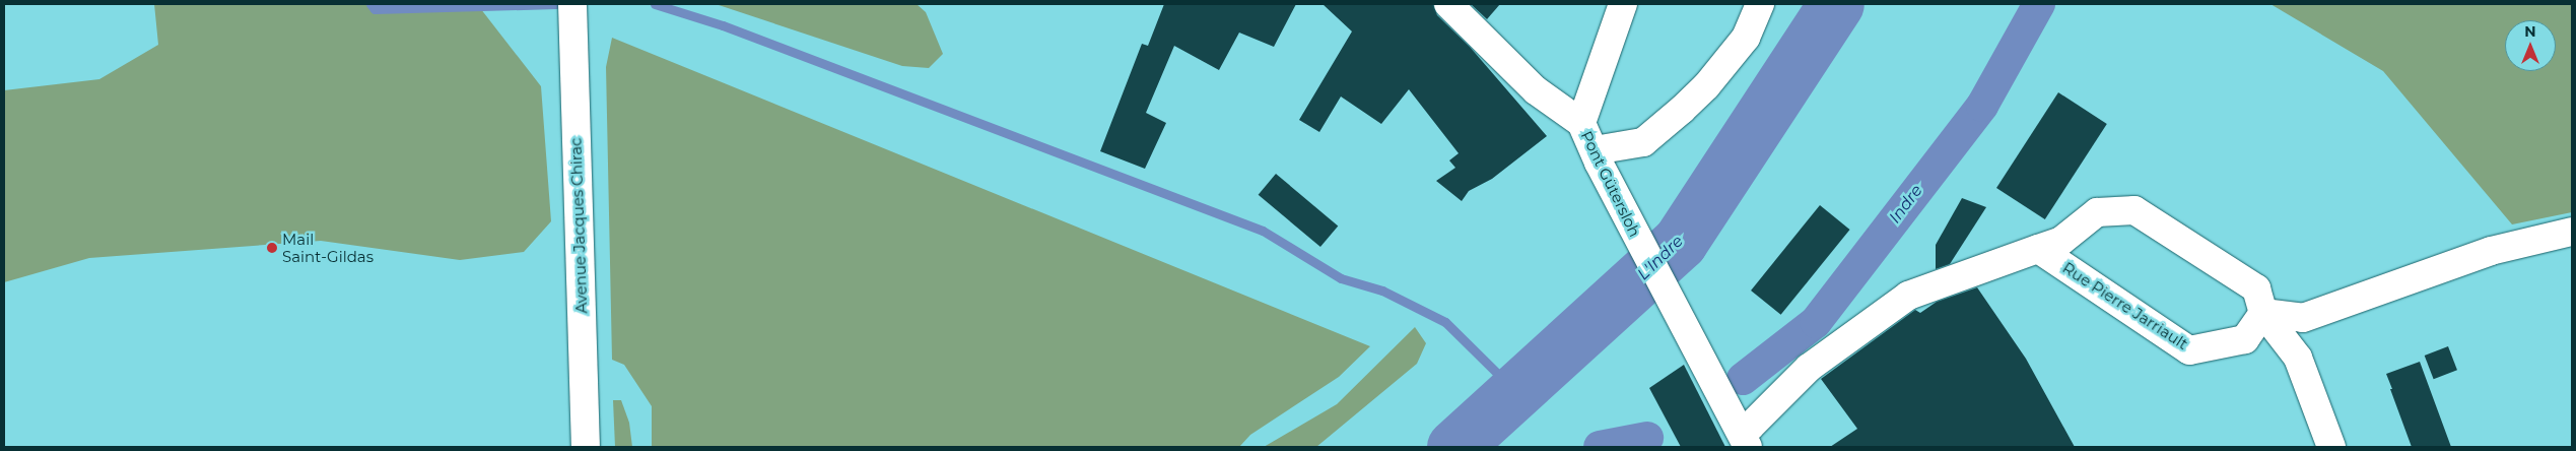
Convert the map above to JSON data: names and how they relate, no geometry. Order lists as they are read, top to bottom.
{
  "streets": {
    "street": ["Pont Gütersloh", "Avenue Jacques Chirac", "Rue Pierre Jarriault"]
  },
  "crossings": [
    ["Pont Gütersloh", "Rue Pierre Jarriault"]
  ],
  "water": ["Indre", "L'Indre"],
  "places": ["Mail Saint-Gildas"],
  "north": "top"
}
